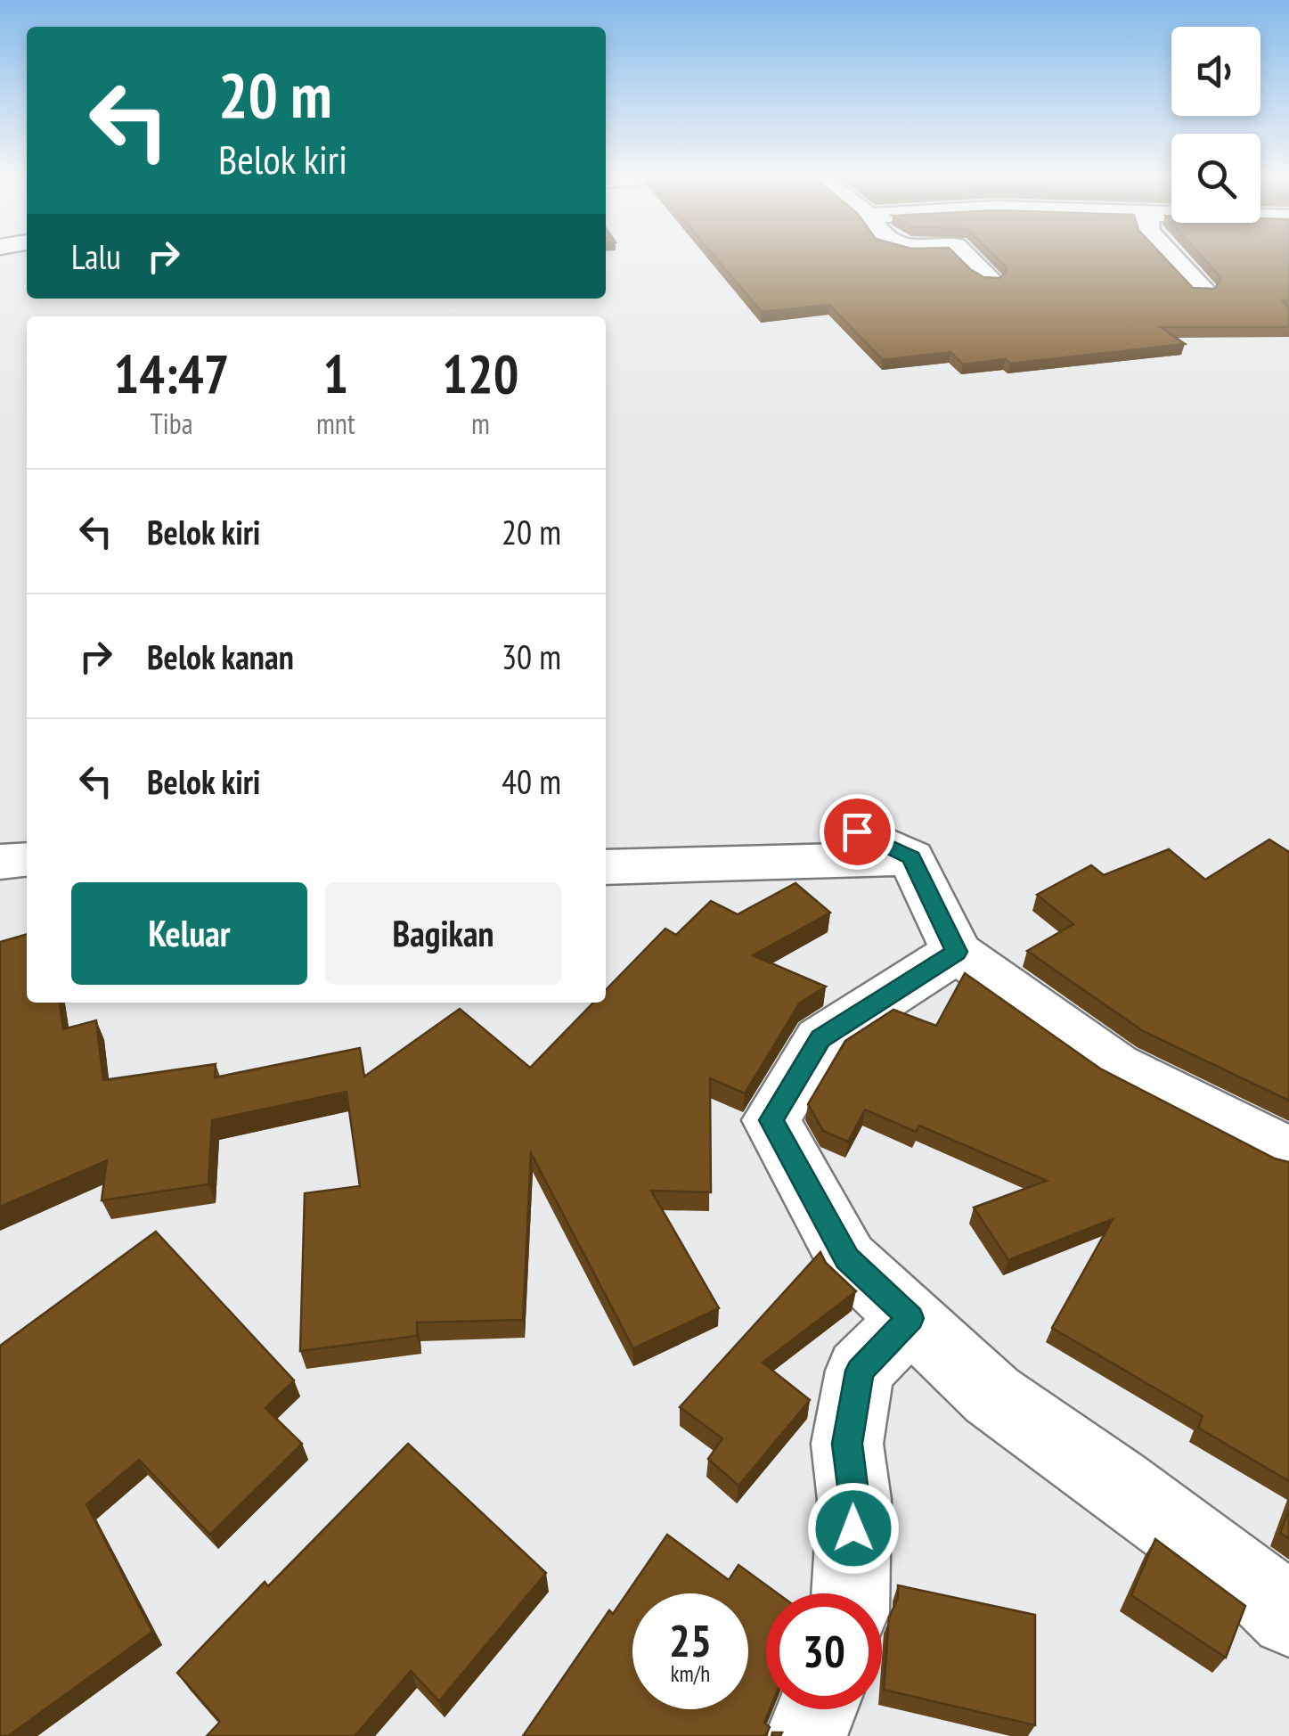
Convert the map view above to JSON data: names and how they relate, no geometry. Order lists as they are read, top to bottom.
{
  "page": {
    "turn": ["20 m", "Belok kiri"],
    "then": "Lalu",
    "eta": [
      "14:47",
      "Tiba",
      "1",
      "mnt",
      "120",
      "m"
    ],
    "list": [
      {
        "name": "Belok kiri",
        "value": "20 m"
      },
      {
        "name": "Belok kanan",
        "value": "30 m"
      },
      {
        "name": "Belok kiri",
        "value": "40 m"
      }
    ],
    "buttons": ["Keluar", "Bagikan"],
    "speed": "25 km/h",
    "limit": "30"
  }
}
